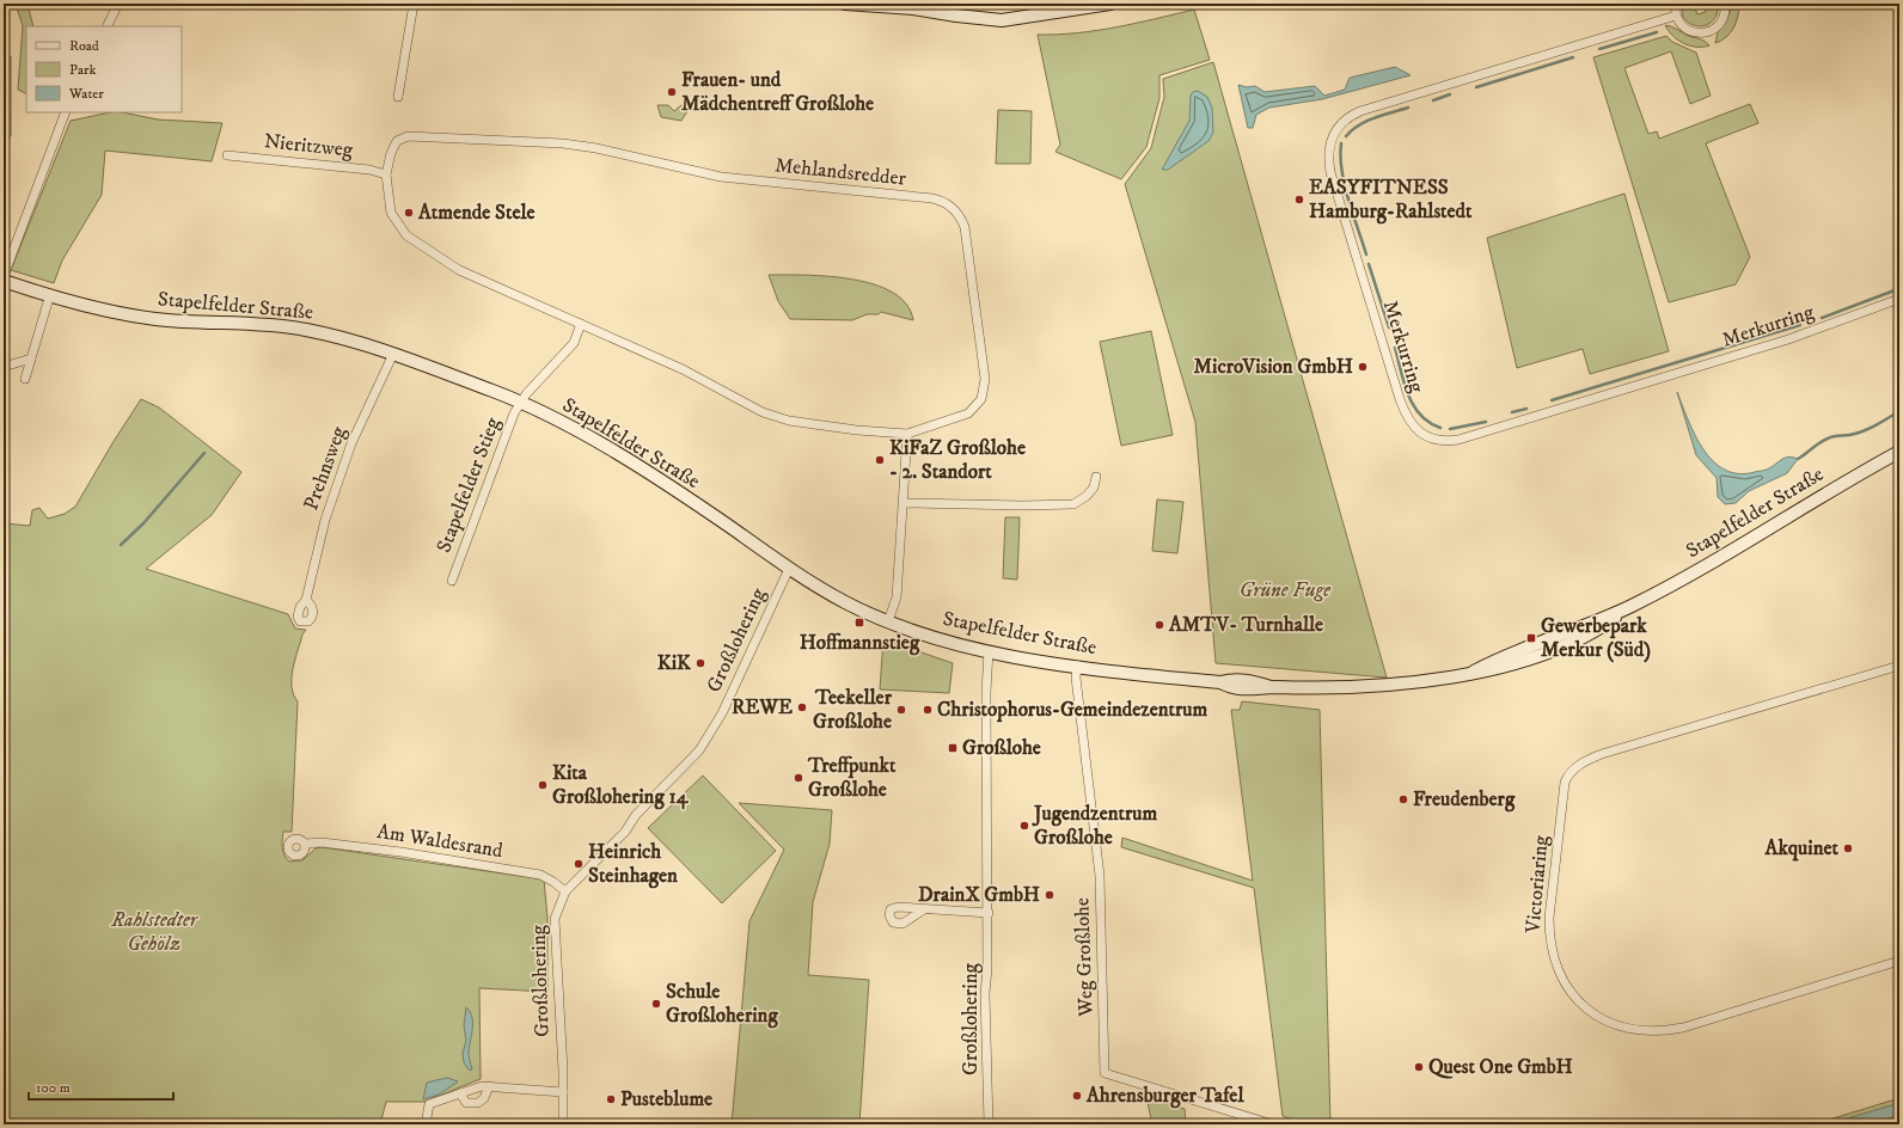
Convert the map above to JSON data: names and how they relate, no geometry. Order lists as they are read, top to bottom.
{
  "streets": {
    "street": [
      "Nieritzweg",
      "Mehlandsredder",
      "Stapelfelder Straße",
      "Merkurring",
      "Prehnsweg",
      "Stapelfelder Stieg",
      "Großlohering",
      "Am Waldesrand",
      "Victoriaring",
      "Weg Großlohe"
    ]
  },
  "crossings": [
    ["Nieritzweg", "Mehlandsredder"],
    ["Stapelfelder Straße", "Prehnsweg"],
    ["Stapelfelder Straße", "Stapelfelder Stieg"],
    ["Stapelfelder Straße", "Großlohering"],
    ["Stapelfelder Straße", "Weg Großlohe"],
    ["Großlohering", "Am Waldesrand"]
  ],
  "parks": ["Grüne Fuge", "Rahlstedter Gehölz"],
  "places": {
    "other": [
      "Frauen- und Mädchentreff Großlohe",
      "EASYFITNESS Hamburg-Rahlstedt",
      "Atmende Stele",
      "MicroVision GmbH",
      "KiFaZ Großlohe - 2. Standort",
      "AMTV- Turnhalle",
      "KiK",
      "REWE",
      "Teekeller Großlohe",
      "Christophorus-Gemeindezentrum",
      "Treffpunkt Großlohe",
      "Kita Großlohering 14",
      "Freudenberg",
      "Jugendzentrum Großlohe",
      "Akquinet",
      "Heinrich Steinhagen",
      "DrainX GmbH",
      "Schule Großlohering",
      "Quest One GmbH",
      "Ahrensburger Tafel",
      "Pusteblume"
    ],
    "transit": ["Hoffmannstieg", "Gewerbepark Merkur (Süd)", "Großlohe"]
  },
  "legend": ["Road", "Park", "Water"],
  "scale_bar": "100 m"
}
